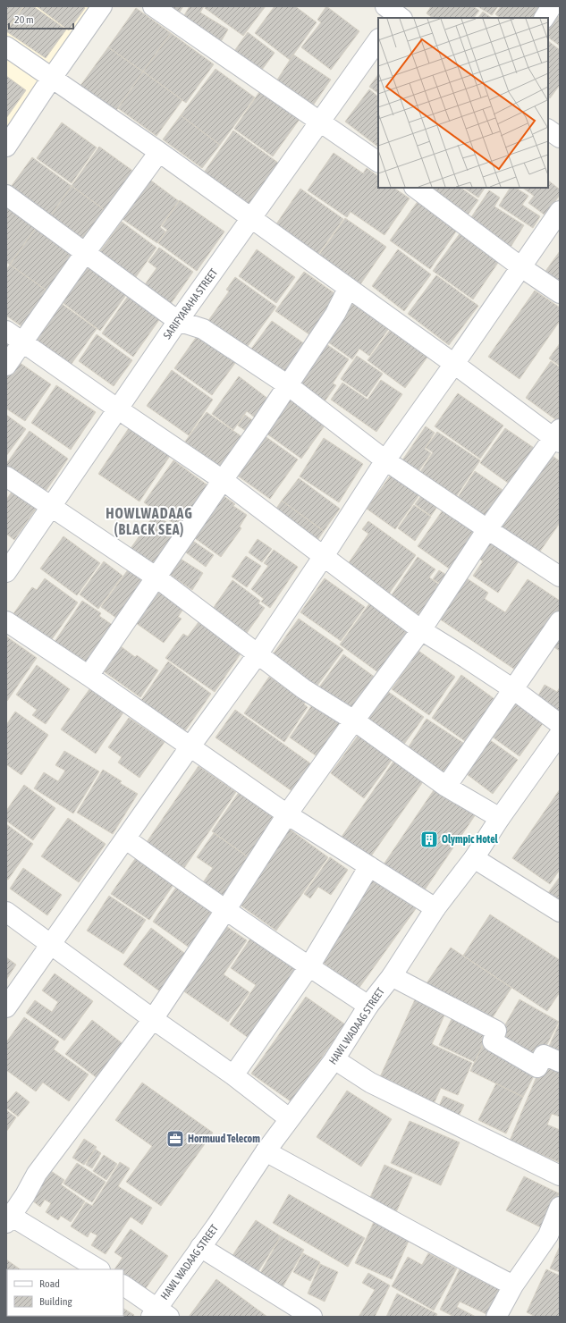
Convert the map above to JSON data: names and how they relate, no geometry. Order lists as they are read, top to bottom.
{
  "streets": {
    "street": ["SARIFYARAHA STREET", "HAWL WADAAG STREET"]
  },
  "districts": ["HOWLWADAAG (BLACK SEA)"],
  "places": {
    "building": ["Olympic Hotel"],
    "office": ["Hormuud Telecom"]
  },
  "legend": ["Road", "Building"],
  "scale_bar": "20 m"
}
